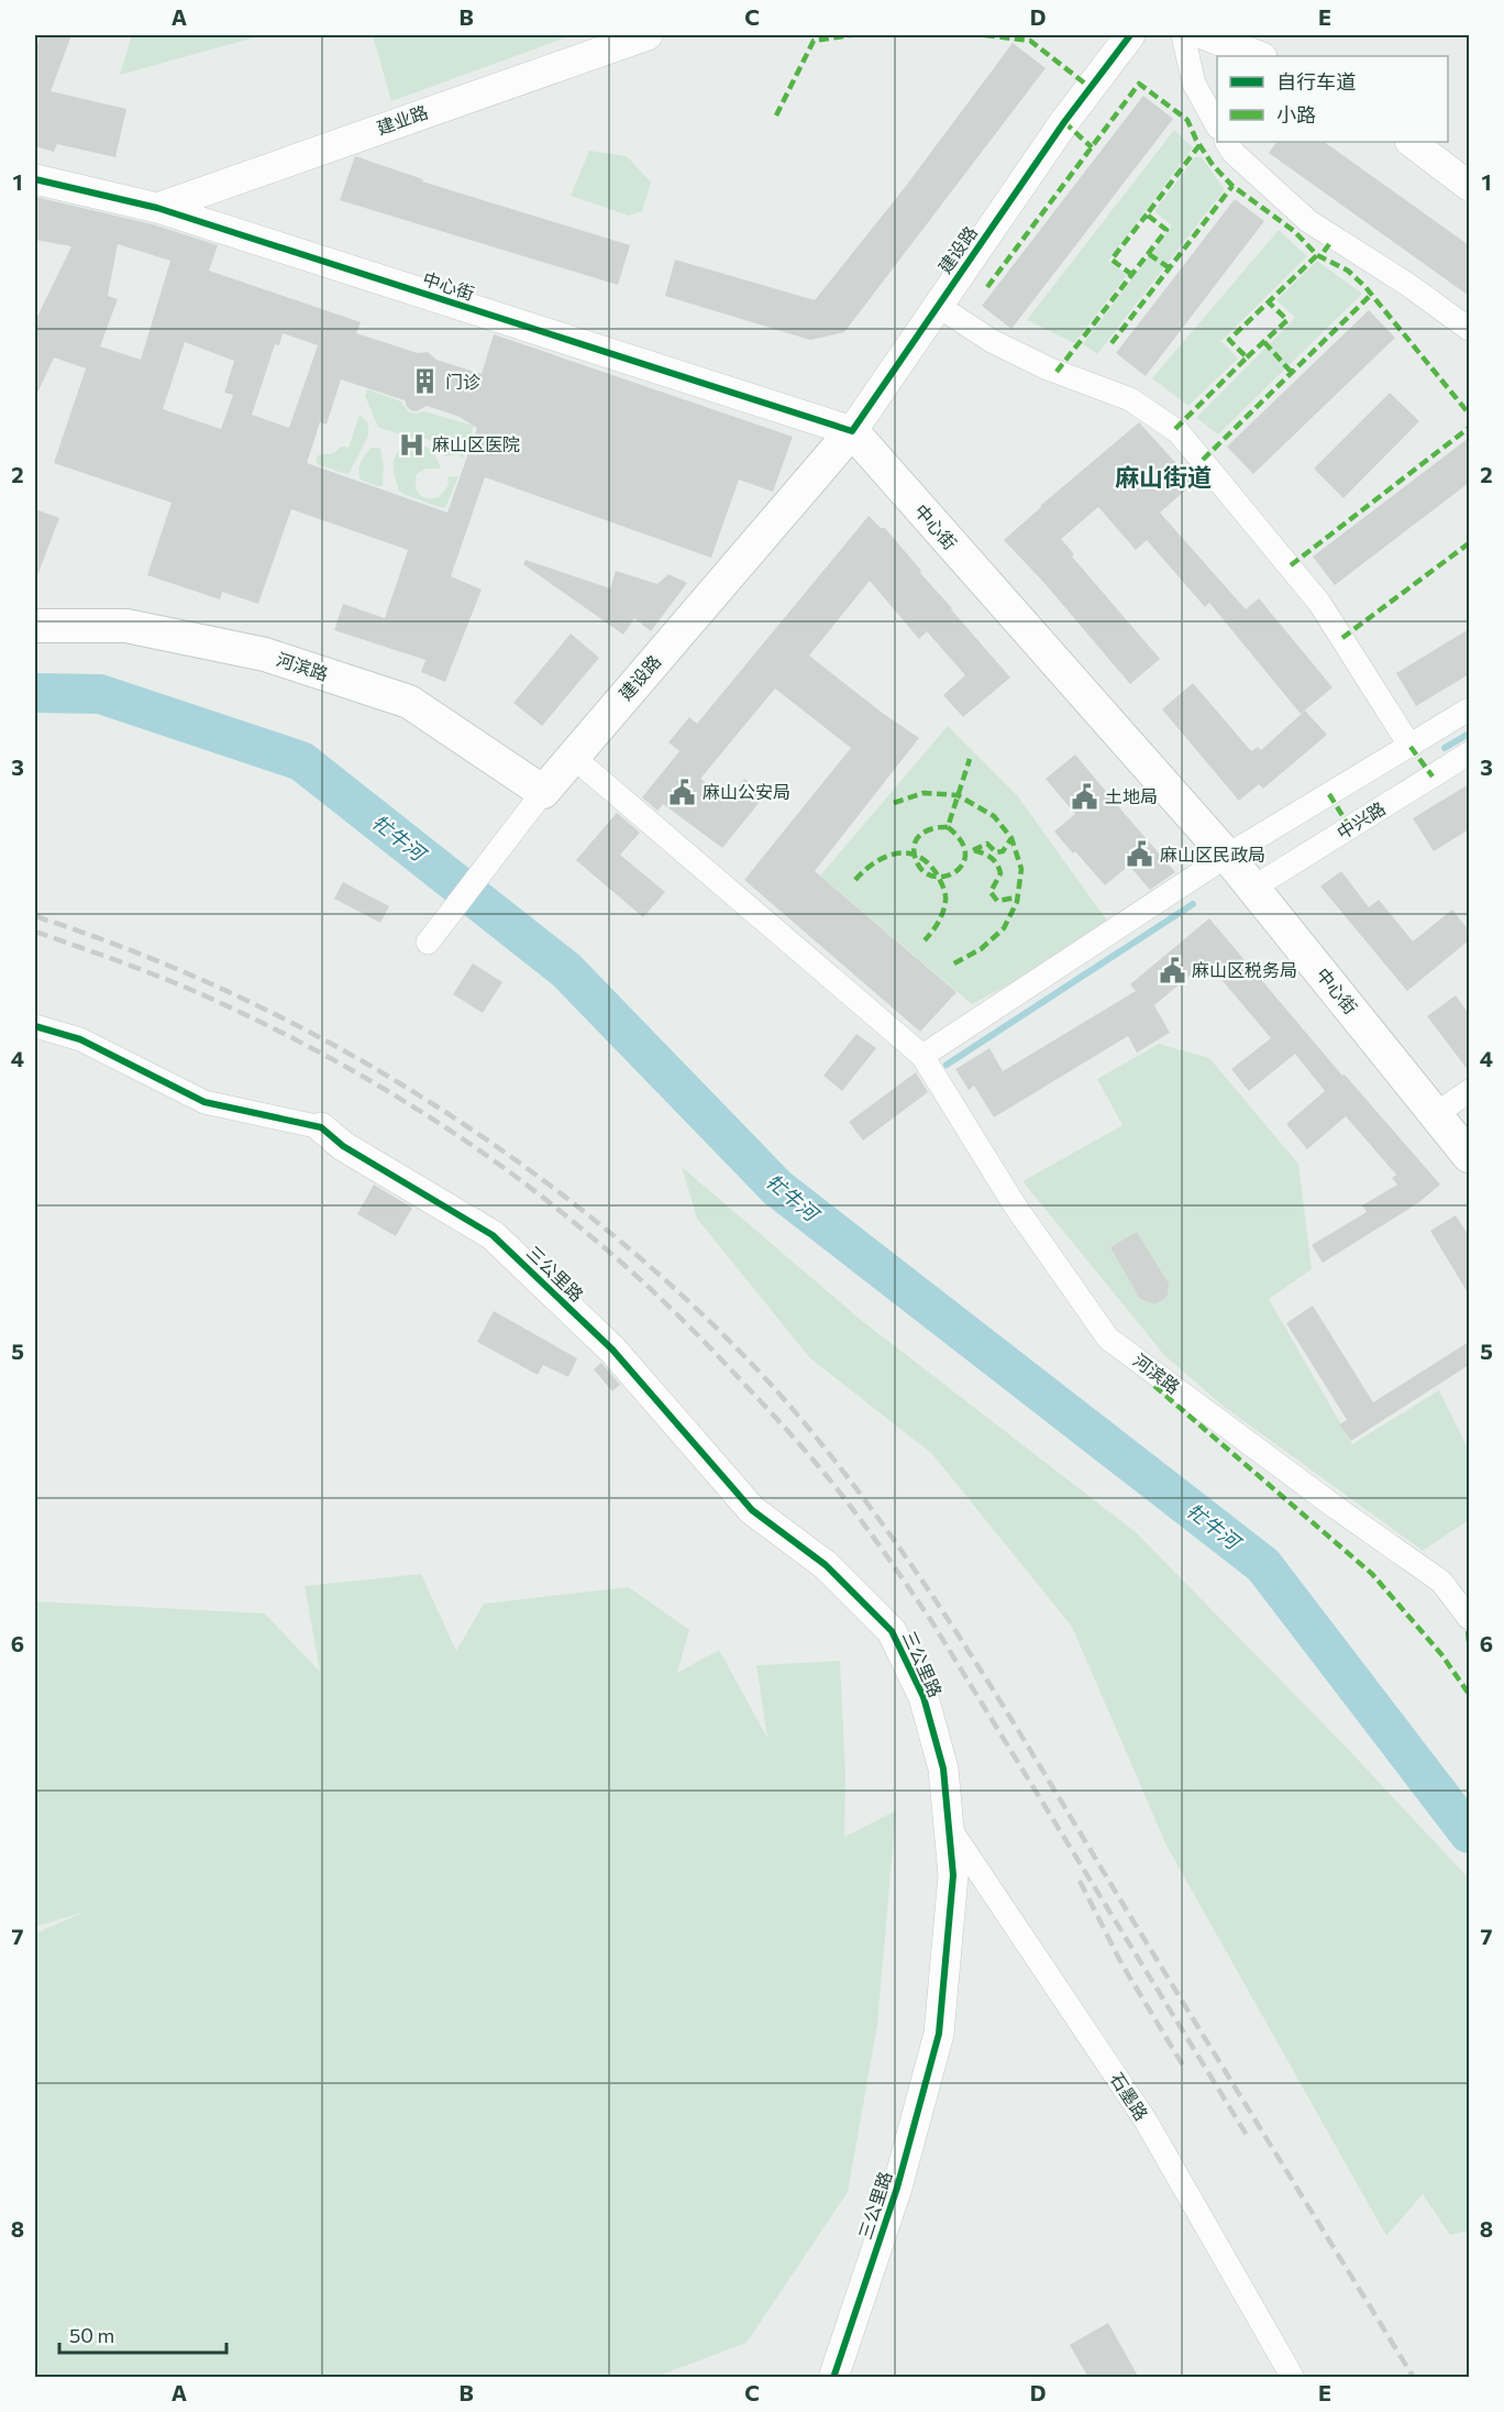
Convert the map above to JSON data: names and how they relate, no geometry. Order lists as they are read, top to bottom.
{
  "streets": {
    "main road": ["建设路", "中心街", "河滨路"],
    "street": [
      "建业路",
      "中兴路",
      "三公里路",
      "石墨路"
    ]
  },
  "crossings": [
    ["建业路", "中心街"],
    ["建设路", "中心街"],
    ["建设路", "河滨路"],
    ["中心街", "中兴路"],
    ["三公里路", "石墨路"]
  ],
  "districts": ["麻山街道"],
  "water": ["牤牛河"],
  "places": {
    "building": ["门诊"],
    "hospital": ["麻山区医院"],
    "public building": [
      "麻山公安局",
      "土地局",
      "麻山区民政局",
      "麻山区税务局"
    ]
  },
  "legend": ["自行车道", "小路"],
  "scale_bar": "50 m",
  "grid": {
    "columns": [
      "A",
      "B",
      "C",
      "D",
      "E"
    ],
    "rows": [
      "1",
      "2",
      "3",
      "4",
      "5",
      "6",
      "7",
      "8"
    ]
  }
}
